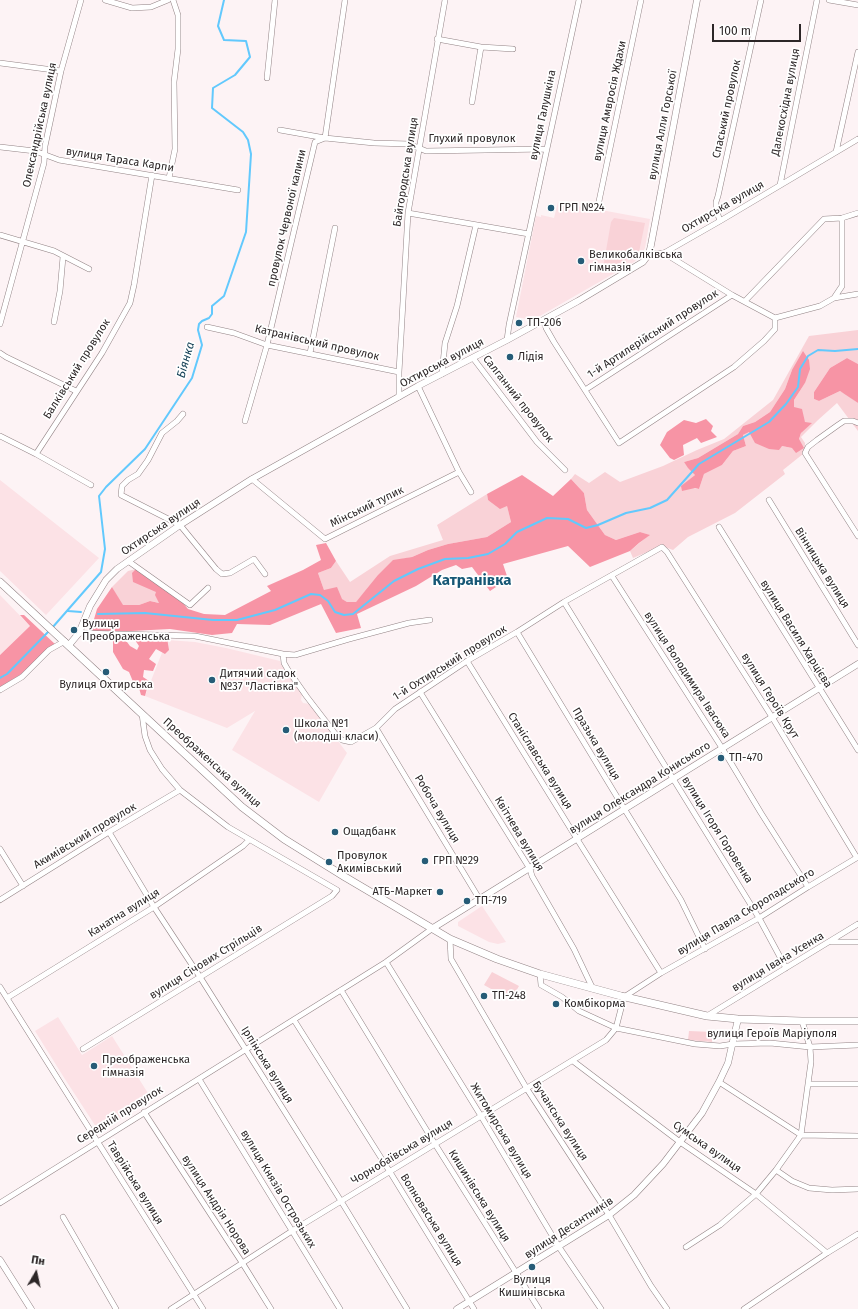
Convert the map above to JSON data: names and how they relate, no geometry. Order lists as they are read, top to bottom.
{
  "streets": {
    "main road": ["Преображенська вулиця", "вулиця Героїв Маріуполя"],
    "street": [
      "вулиця Амвросія Ждахи",
      "Далекосхідна вулиця",
      "Спаський провулок",
      "вулиця Галушкіна",
      "Олександрійська вулиця",
      "вулиця Алли Горської",
      "Глухий провулок",
      "вулиця Тараса Карпи",
      "Байгородська вулиця",
      "Охтирська вулиця",
      "провулок Червоної калини",
      "1-й Артилерійський провулок",
      "Катранівський провулок",
      "Балківський провулок",
      "Салганний провулок",
      "Мінський тупик",
      "Вінницька вулиця",
      "вулиця Василя Харцієва",
      "1-й Охтирський провулок",
      "вулиця Володимира Івасюка",
      "вулиця Героїв Крут",
      "Празька вулиця",
      "Станіславська вулиця",
      "вулиця Олександра Кониського",
      "Робоча вулиця",
      "вулиця Ігоря Горовенка",
      "Квітнева вулиця",
      "Акимівський провулок",
      "вулиця Павла Скоропадського",
      "Канатна вулиця",
      "вулиця Січових Стрільців",
      "вулиця Івана Усенка",
      "Ірпінська вулиця",
      "Середній провулок",
      "Бучанська вулиця",
      "Житомирська вулиця",
      "Сумська вулиця",
      "Чорнобаївська вулиця",
      "Таврійська вулиця",
      "вулиця Князів Острозьких",
      "Кишинівська вулиця",
      "вулиця Андрія Норова",
      "Волноваська вулиця",
      "вулиця Десантників"
    ]
  },
  "crossings": [
    ["Далекосхідна вулиця", "Охтирська вулиця"],
    ["Спаський провулок", "Охтирська вулиця"],
    ["вулиця Галушкіна", "Глухий провулок"],
    ["вулиця Галушкіна", "Охтирська вулиця"],
    ["Олександрійська вулиця", "вулиця Тараса Карпи"],
    ["вулиця Алли Горської", "Охтирська вулиця"],
    ["Глухий провулок", "Байгородська вулиця"],
    ["Глухий провулок", "провулок Червоної калини"],
    ["вулиця Тараса Карпи", "Балківський провулок"],
    ["Байгородська вулиця", "Охтирська вулиця"],
    ["Байгородська вулиця", "Катранівський провулок"],
    ["Охтирська вулиця", "Салганний провулок"],
    ["Охтирська вулиця", "Мінський тупик"],
    ["Охтирська вулиця", "Преображенська вулиця"],
    ["провулок Червоної калини", "Катранівський провулок"],
    ["вулиця Василя Харцієва", "вулиця Олександра Кониського"],
    ["1-й Охтирський провулок", "вулиця Володимира Івасюка"],
    ["1-й Охтирський провулок", "вулиця Героїв Крут"],
    ["1-й Охтирський провулок", "Празька вулиця"],
    ["1-й Охтирський провулок", "Станіславська вулиця"],
    ["1-й Охтирський провулок", "Робоча вулиця"],
    ["1-й Охтирський провулок", "вулиця Ігоря Горовенка"],
    ["1-й Охтирський провулок", "Квітнева вулиця"],
    ["вулиця Володимира Івасюка", "вулиця Олександра Кониського"],
    ["вулиця Володимира Івасюка", "вулиця Павла Скоропадського"],
    ["вулиця Героїв Крут", "вулиця Олександра Кониського"],
    ["вулиця Героїв Крут", "вулиця Павла Скоропадського"],
    ["Празька вулиця", "вулиця Олександра Кониського"],
    ["Празька вулиця", "вулиця Павла Скоропадського"],
    ["Станіславська вулиця", "вулиця Олександра Кониського"],
    ["Станіславська вулиця", "вулиця Павла Скоропадського"],
    ["Преображенська вулиця", "вулиця Олександра Кониського"],
    ["Преображенська вулиця", "вулиця Героїв Маріуполя"],
    ["Преображенська вулиця", "Середній провулок"],
    ["вулиця Олександра Кониського", "Робоча вулиця"],
    ["вулиця Олександра Кониського", "вулиця Ігоря Горовенка"],
    ["вулиця Олександра Кониського", "Квітнева вулиця"],
    ["вулиця Олександра Кониського", "вулиця Героїв Маріуполя"],
    ["вулиця Олександра Кониського", "Середній провулок"],
    ["вулиця Ігоря Горовенка", "вулиця Павла Скоропадського"],
    ["вулиця Ігоря Горовенка", "вулиця Івана Усенка"],
    ["Квітнева вулиця", "вулиця Героїв Маріуполя"],
    ["Акимівський провулок", "Ірпінська вулиця"],
    ["вулиця Павла Скоропадського", "вулиця Героїв Маріуполя"],
    ["вулиця Павла Скоропадського", "Чорнобаївська вулиця"],
    ["Канатна вулиця", "вулиця Січових Стрільців"],
    ["Канатна вулиця", "Ірпінська вулиця"],
    ["Канатна вулиця", "Таврійська вулиця"],
    ["вулиця Січових Стрільців", "Ірпінська вулиця"],
    ["вулиця Івана Усенка", "вулиця Героїв Маріуполя"],
    ["вулиця Героїв Маріуполя", "Середній провулок"],
    ["вулиця Героїв Маріуполя", "Бучанська вулиця"],
    ["вулиця Героїв Маріуполя", "Чорнобаївська вулиця"],
    ["вулиця Героїв Маріуполя", "вулиця Десантників"],
    ["Ірпінська вулиця", "Середній провулок"],
    ["Ірпінська вулиця", "Чорнобаївська вулиця"],
    ["Середній провулок", "Житомирська вулиця"],
    ["Середній провулок", "Таврійська вулиця"],
    ["Середній провулок", "вулиця Князів Острозьких"],
    ["Середній провулок", "Кишинівська вулиця"],
    ["Середній провулок", "вулиця Андрія Норова"],
    ["Середній провулок", "Волноваська вулиця"],
    ["Бучанська вулиця", "Чорнобаївська вулиця"],
    ["Бучанська вулиця", "вулиця Десантників"],
    ["Житомирська вулиця", "Чорнобаївська вулиця"],
    ["Житомирська вулиця", "вулиця Десантників"],
    ["Сумська вулиця", "Чорнобаївська вулиця"],
    ["Сумська вулиця", "вулиця Десантників"],
    ["Чорнобаївська вулиця", "Таврійська вулиця"],
    ["Чорнобаївська вулиця", "вулиця Князів Острозьких"],
    ["Чорнобаївська вулиця", "Кишинівська вулиця"],
    ["Чорнобаївська вулиця", "вулиця Андрія Норова"],
    ["Чорнобаївська вулиця", "Волноваська вулиця"],
    ["Кишинівська вулиця", "вулиця Десантників"],
    ["Волноваська вулиця", "вулиця Десантників"]
  ],
  "districts": ["Катранівка"],
  "water": ["Біянка"],
  "places": [
    "ГРП №24",
    "Великобалківська гімназія",
    "ТП-206",
    "Лідія",
    "Вулиця Преображенська",
    "Вулиця Охтирська",
    "Дитячий садок №37 \"Ластівка\"",
    "Школа №1 (молодші класи)",
    "ТП-470",
    "Ощадбанк",
    "ГРП №29",
    "Провулок Акимівський",
    "АТБ-Маркет",
    "ТП-719",
    "ТП-248",
    "Комбікорма",
    "Преображенська гімназія",
    "Вулиця Кишинівська"
  ],
  "scale_bar": "100 m",
  "north": "top"
}
